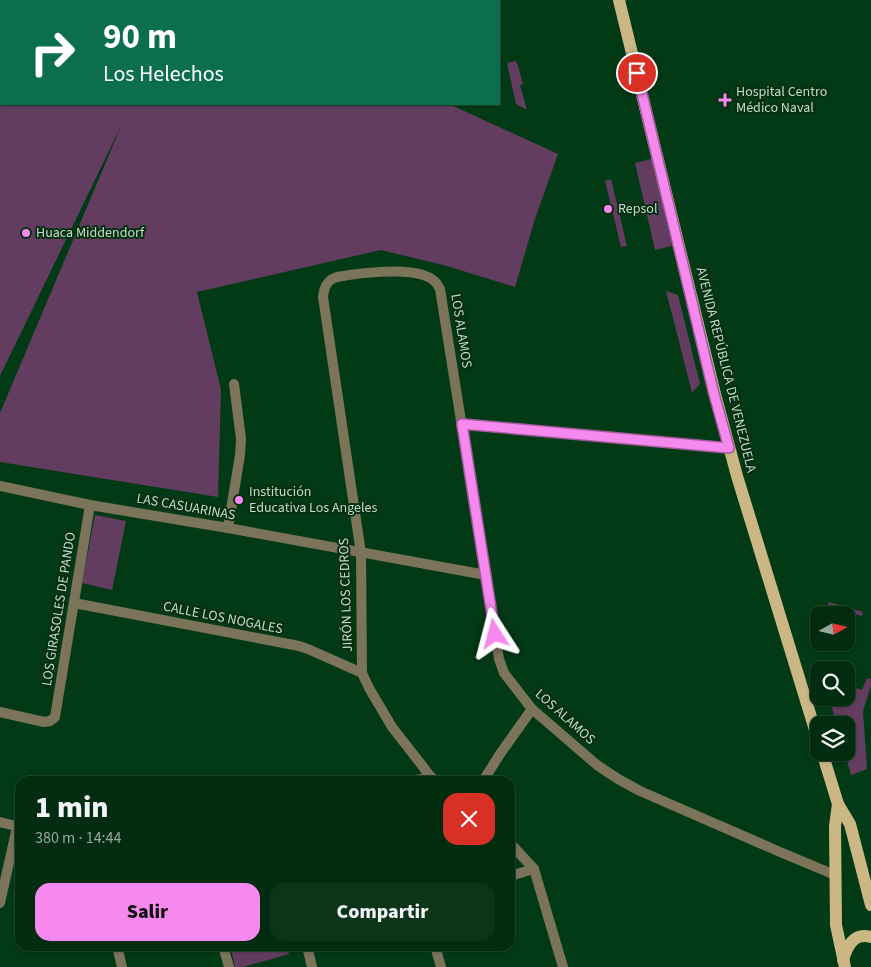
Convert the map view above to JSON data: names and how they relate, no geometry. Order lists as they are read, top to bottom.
{
  "streets": {
    "main road": ["AVENIDA REPÚBLICA DE VENEZUELA"],
    "street": [
      "LOS ALAMOS",
      "LAS CASUARINAS",
      "JIRÓN LOS CEDROS",
      "LOS GIRASOLES DE PANDO",
      "CALLE LOS NOGALES"
    ]
  },
  "crossings": [
    ["LOS ALAMOS", "LAS CASUARINAS"],
    ["LOS ALAMOS", "JIRÓN LOS CEDROS"],
    ["LAS CASUARINAS", "JIRÓN LOS CEDROS"],
    ["LAS CASUARINAS", "LOS GIRASOLES DE PANDO"],
    ["JIRÓN LOS CEDROS", "CALLE LOS NOGALES"],
    ["LOS GIRASOLES DE PANDO", "CALLE LOS NOGALES"]
  ],
  "places": {
    "health": ["Hospital Centro Médico Naval"],
    "other": ["Repsol", "Huaca Middendorf", "Institución Educativa Los Angeles"]
  },
  "north": "right",
  "page": {
    "turn": ["90 m", "Los Helechos"],
    "heading": ["1 min", "380 m · 14:44"],
    "buttons": ["Salir", "Compartir"]
  }
}
